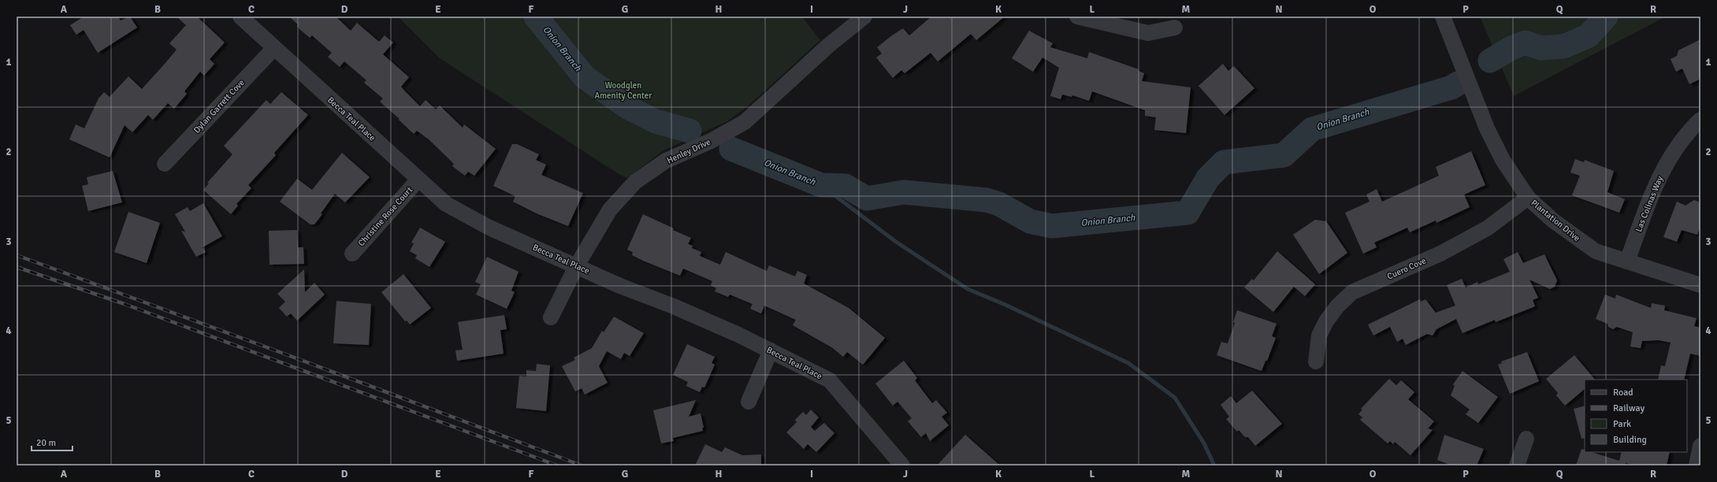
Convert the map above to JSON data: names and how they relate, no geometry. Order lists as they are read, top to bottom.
{
  "streets": {
    "street": [
      "Dylan Garrett Cove",
      "Becca Teal Place",
      "Henley Drive",
      "Las Colinas Way",
      "Christine Rose Court",
      "Plantation Drive",
      "Cuero Cove"
    ]
  },
  "crossings": [
    ["Dylan Garrett Cove", "Becca Teal Place"],
    ["Becca Teal Place", "Henley Drive"],
    ["Becca Teal Place", "Christine Rose Court"],
    ["Las Colinas Way", "Plantation Drive"],
    ["Plantation Drive", "Cuero Cove"]
  ],
  "water": ["Onion Branch"],
  "parks": ["Woodglen Amenity Center"],
  "legend": [
    "Road",
    "Railway",
    "Park",
    "Building"
  ],
  "scale_bar": "20 m",
  "grid": {
    "columns": [
      "A",
      "B",
      "C",
      "D",
      "E",
      "F",
      "G",
      "H",
      "I",
      "J",
      "K",
      "L",
      "M",
      "N",
      "O",
      "P",
      "Q",
      "R"
    ],
    "rows": [
      "1",
      "2",
      "3",
      "4",
      "5"
    ]
  }
}
